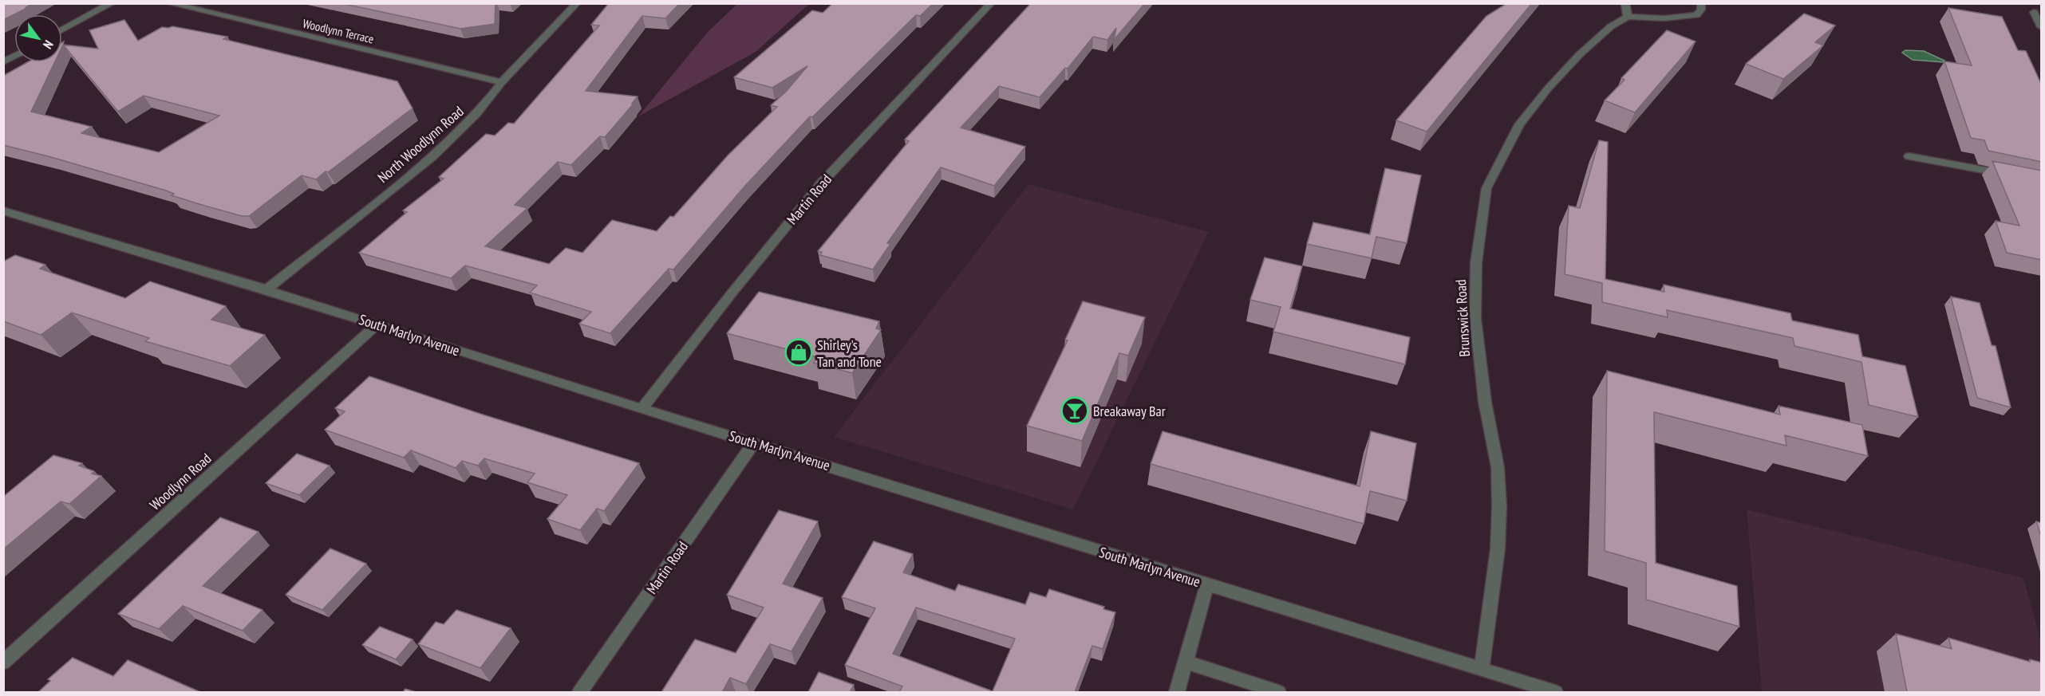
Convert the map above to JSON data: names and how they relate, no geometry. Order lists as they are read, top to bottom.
{
  "streets": {
    "street": [
      "Woodlynn Terrace",
      "North Woodlynn Road",
      "Martin Road",
      "Brunswick Road",
      "South Marlyn Avenue",
      "Woodlynn Road"
    ]
  },
  "crossings": [
    ["Woodlynn Terrace", "North Woodlynn Road"],
    ["North Woodlynn Road", "South Marlyn Avenue"],
    ["Martin Road", "South Marlyn Avenue"],
    ["Brunswick Road", "South Marlyn Avenue"],
    ["South Marlyn Avenue", "Woodlynn Road"]
  ],
  "places": {
    "shop": ["Shirley's Tan and Tone"],
    "bar": ["Breakaway Bar"]
  },
  "north": "bottom right"
}
